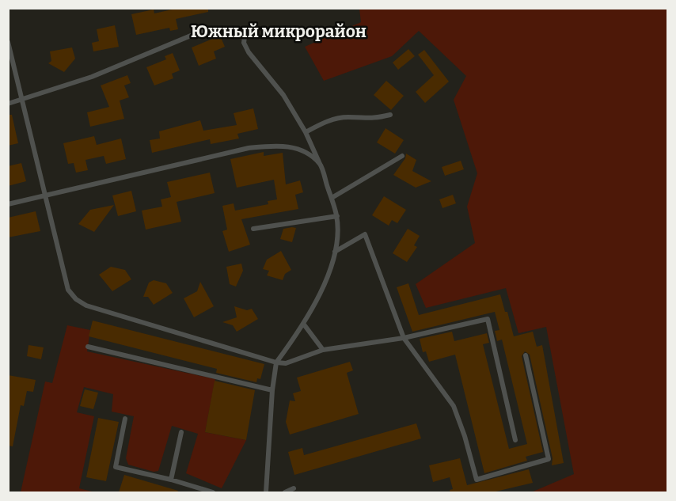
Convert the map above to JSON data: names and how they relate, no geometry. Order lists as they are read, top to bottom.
{
  "districts": ["Южный микрорайон"]
}
